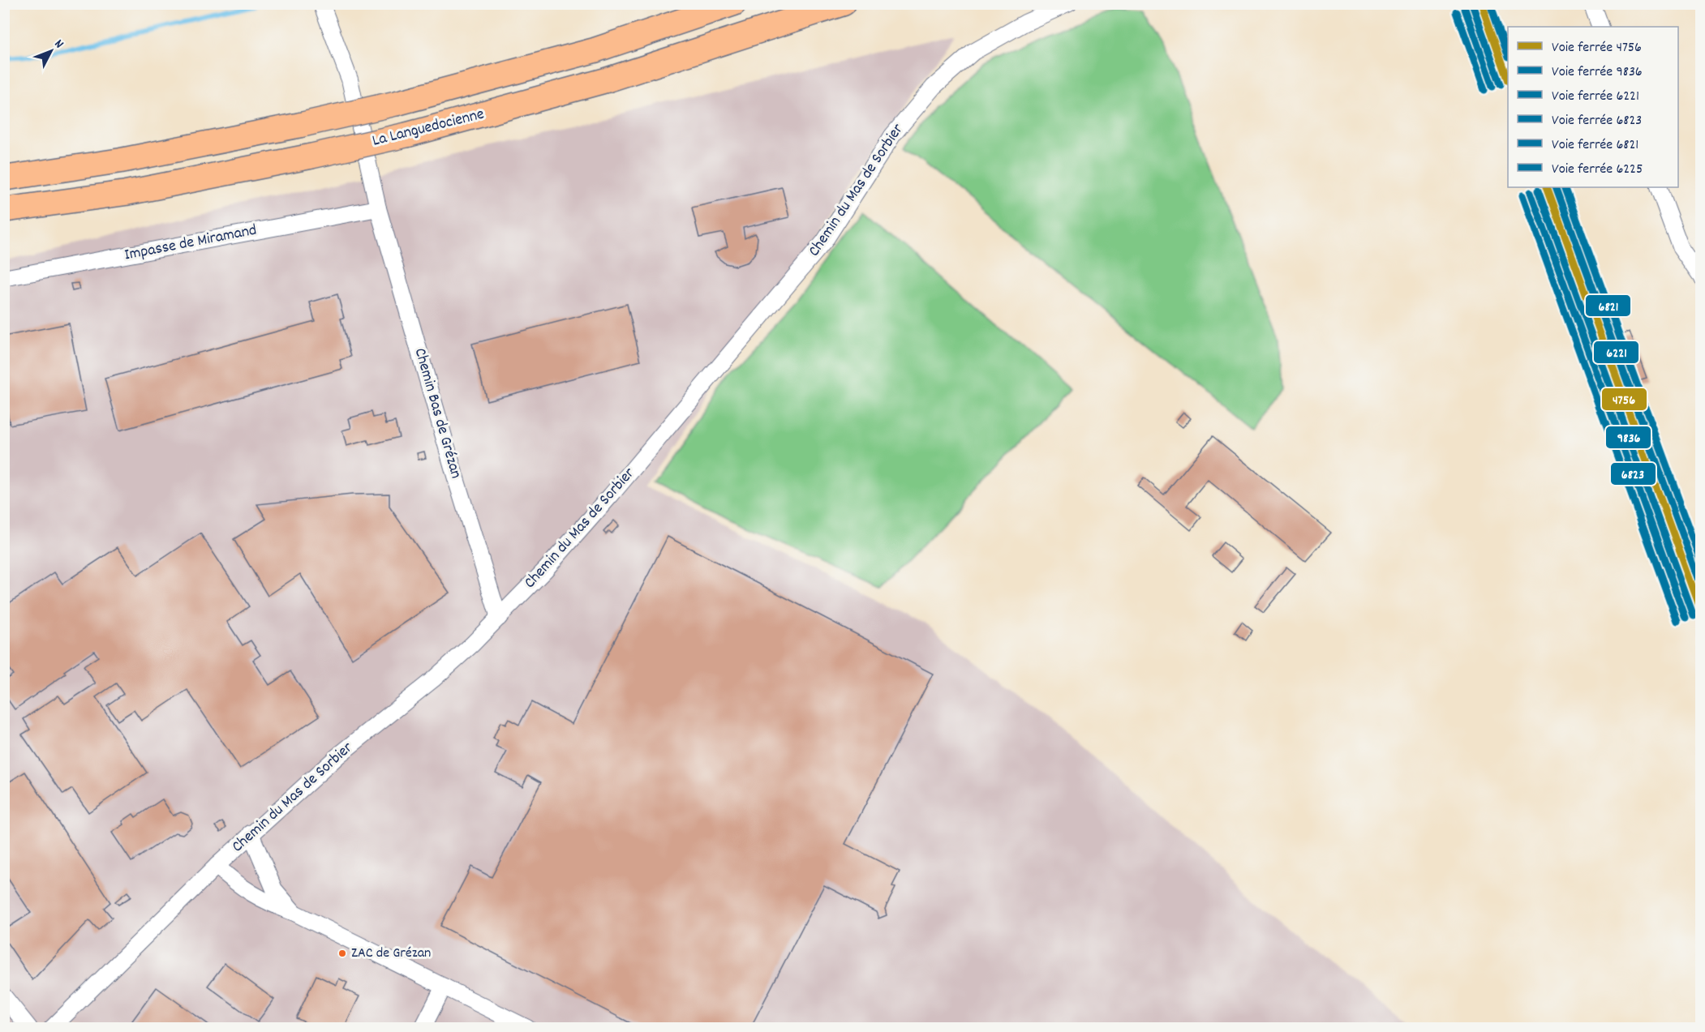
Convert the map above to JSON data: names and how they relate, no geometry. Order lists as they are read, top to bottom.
{
  "streets": {
    "highway": ["La Languedocienne"],
    "street": ["Chemin du Mas de Sorbier", "Impasse de Miramand", "Chemin Bas de Grézan"]
  },
  "crossings": [
    ["Chemin du Mas de Sorbier", "Chemin Bas de Grézan"],
    ["Impasse de Miramand", "Chemin Bas de Grézan"]
  ],
  "places": ["ZAC de Grézan"],
  "lines": [
    "rail line 4756",
    "rail line 6221",
    "rail line 9836",
    "rail line 6823",
    "rail line 6225",
    "rail line 6821"
  ],
  "legend": [
    "Voie ferrée 4756",
    "Voie ferrée 9836",
    "Voie ferrée 6221",
    "Voie ferrée 6823",
    "Voie ferrée 6821",
    "Voie ferrée 6225"
  ],
  "north": "top right"
}
